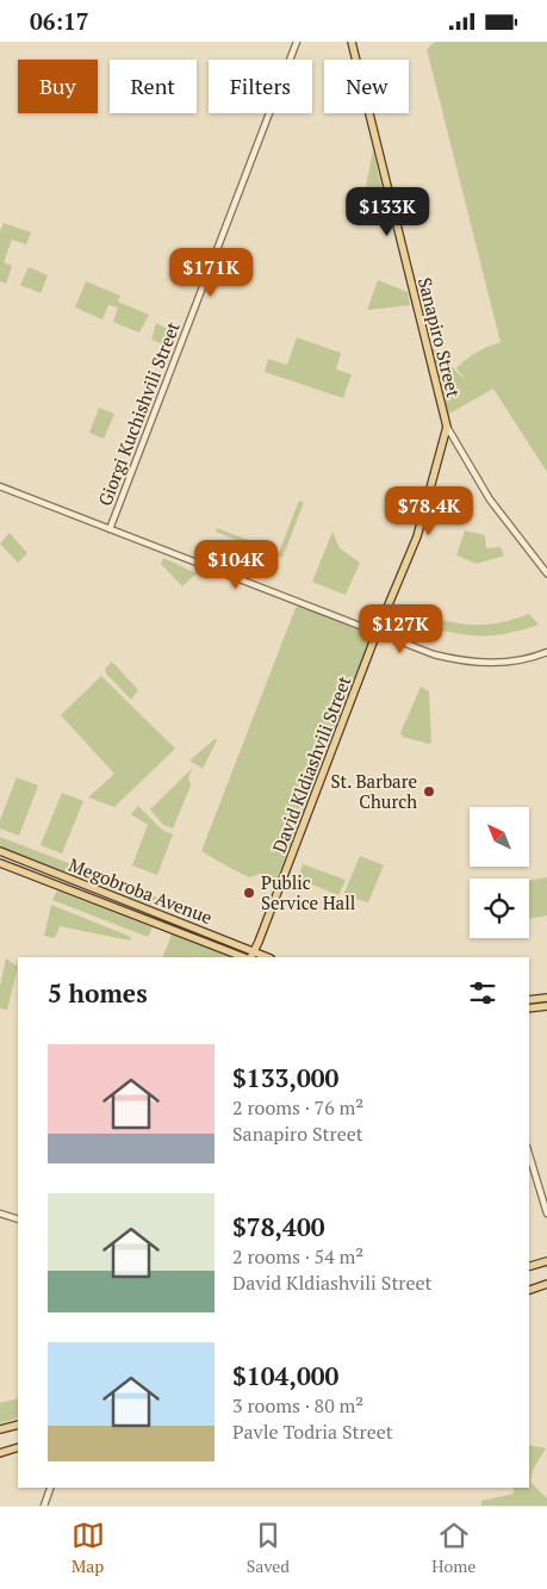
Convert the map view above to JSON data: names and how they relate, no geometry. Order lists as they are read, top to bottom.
{
  "streets": {
    "main road": ["Sanapiro Street", "David Kldiashvili Street", "Megobroba Avenue"],
    "street": ["Giorgi Kuchishvili Street"]
  },
  "crossings": [
    ["Sanapiro Street", "David Kldiashvili Street"],
    ["David Kldiashvili Street", "Megobroba Avenue"]
  ],
  "places": ["St. Barbare Church", "Public Service Hall"],
  "north": "top left",
  "page": {
    "status": "06:17",
    "chip": [
      "Buy",
      "Rent",
      "Filters",
      "New"
    ],
    "price": [
      "$133K",
      "$171K",
      "$78.4K",
      "$104K",
      "$127K"
    ],
    "heading": "5 homes",
    "list": [
      {
        "name": "$133,000",
        "note": "2 rooms · 76 m² · Sanapiro Street"
      },
      {
        "name": "$78,400",
        "note": "2 rooms · 54 m² · David Kldiashvili Street"
      },
      {
        "name": "$104,000",
        "note": "3 rooms · 80 m² · Pavle Todria Street"
      }
    ],
    "tabs": ["Map", "Saved", "Home"]
  }
}
